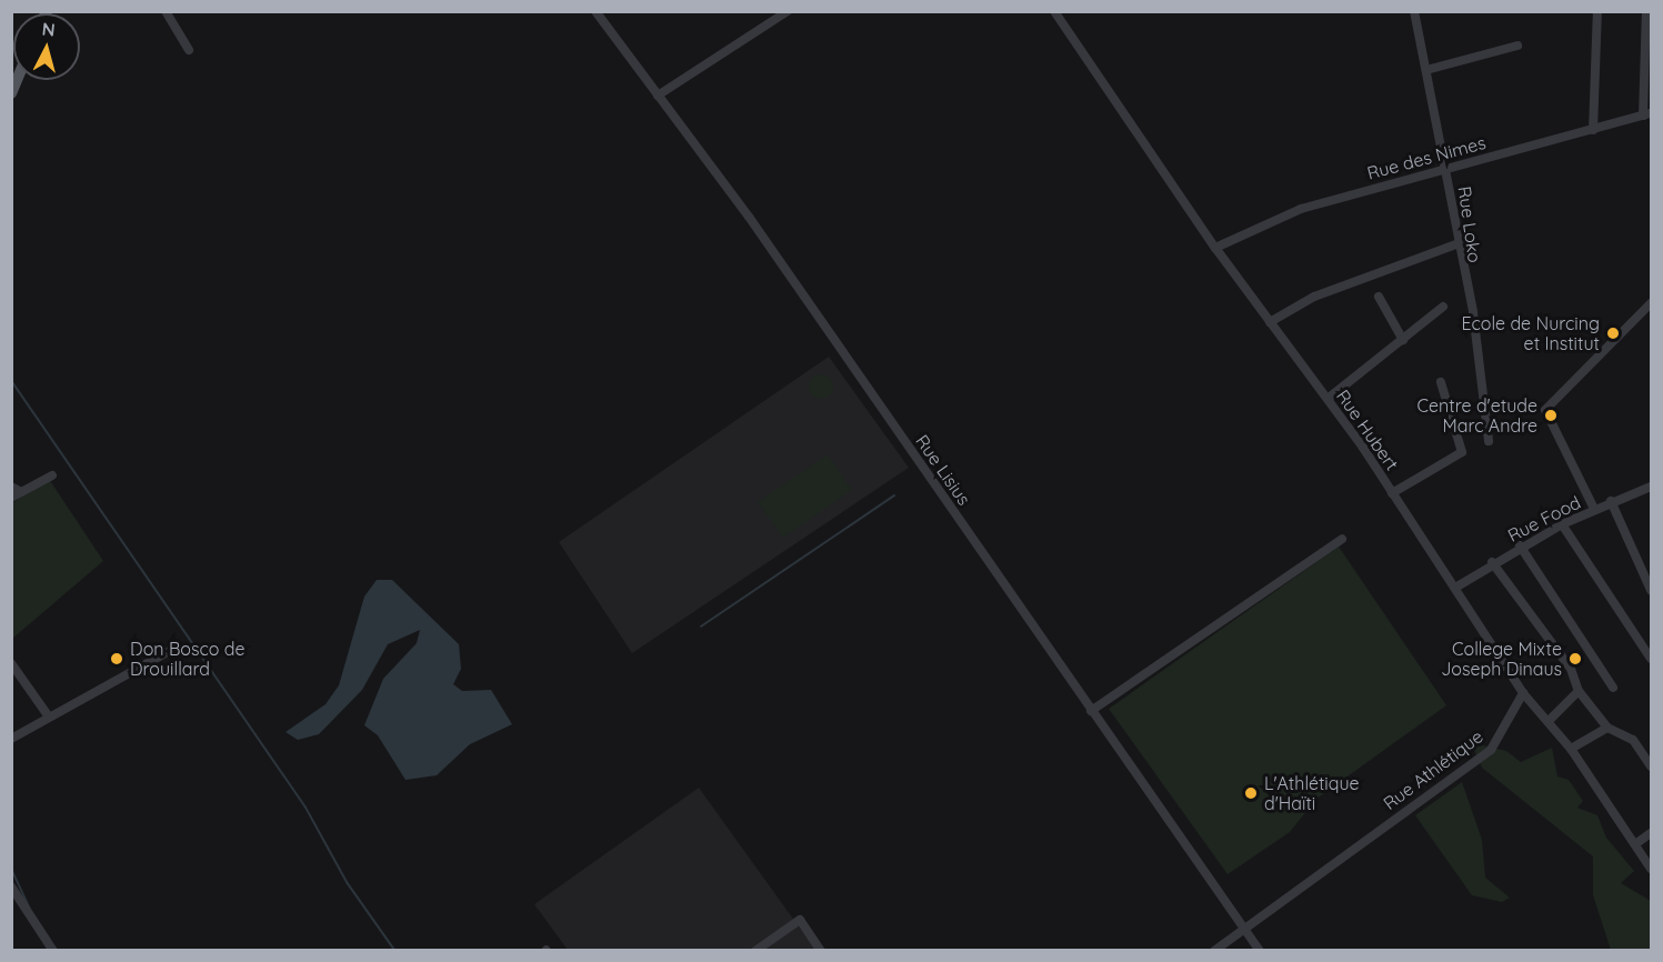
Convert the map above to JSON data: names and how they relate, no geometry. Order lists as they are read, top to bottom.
{
  "streets": {
    "street": [
      "Rue des Nimes",
      "Rue Loko",
      "Rue Hubert",
      "Rue Lisius",
      "Rue Food",
      "Rue Athlétique"
    ]
  },
  "crossings": [
    ["Rue des Nimes", "Rue Loko"],
    ["Rue des Nimes", "Rue Hubert"],
    ["Rue Hubert", "Rue Food"],
    ["Rue Hubert", "Rue Athlétique"],
    ["Rue Lisius", "Rue Athlétique"]
  ],
  "places": [
    "Ecole de Nurcing et Institut",
    "Centre d'etude Marc Andre",
    "Don Bosco de Drouillard",
    "College Mixte Joseph Dinaus",
    "L'Athlétique d'Haïti"
  ],
  "north": "top"
}
